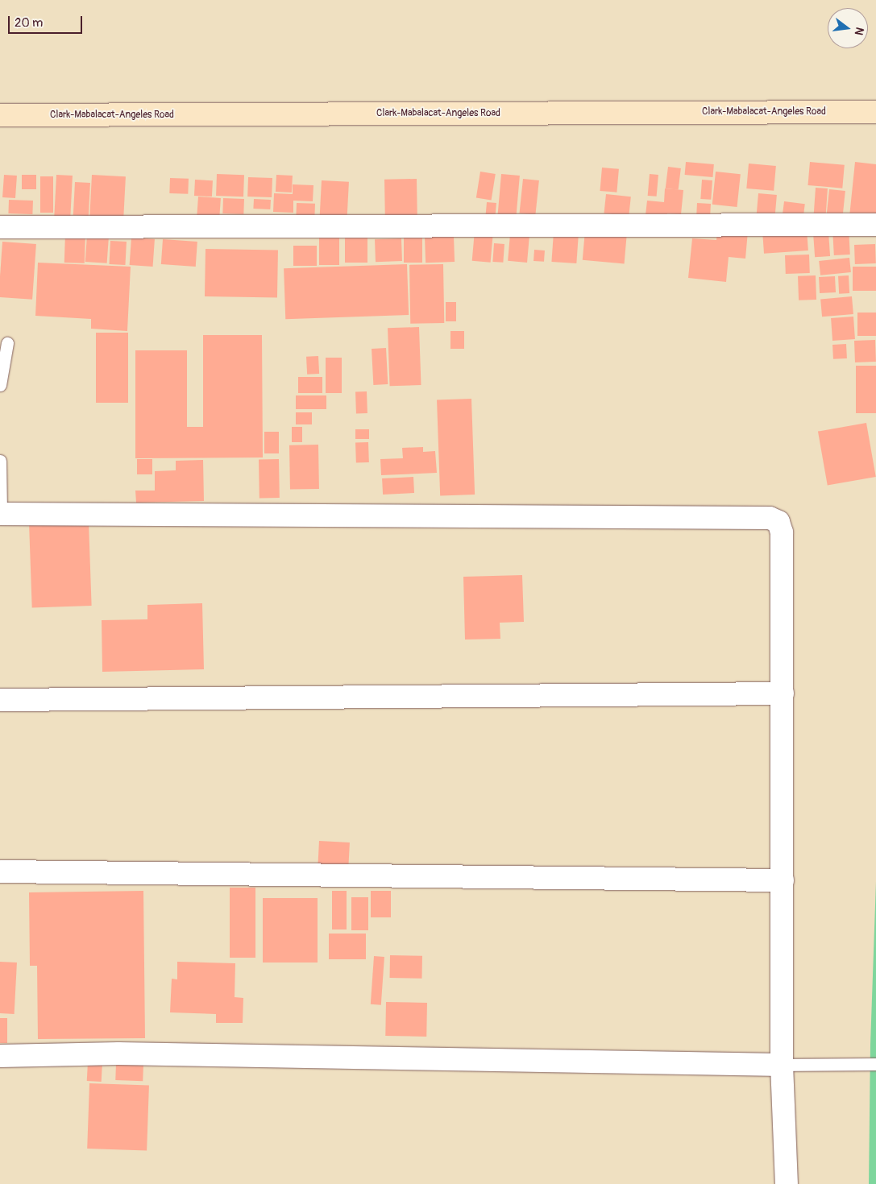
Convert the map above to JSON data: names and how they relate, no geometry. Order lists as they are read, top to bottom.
{
  "streets": {
    "main road": ["Clark-Mabalacat-Angeles Road"]
  },
  "scale_bar": "20 m",
  "north": "right"
}
